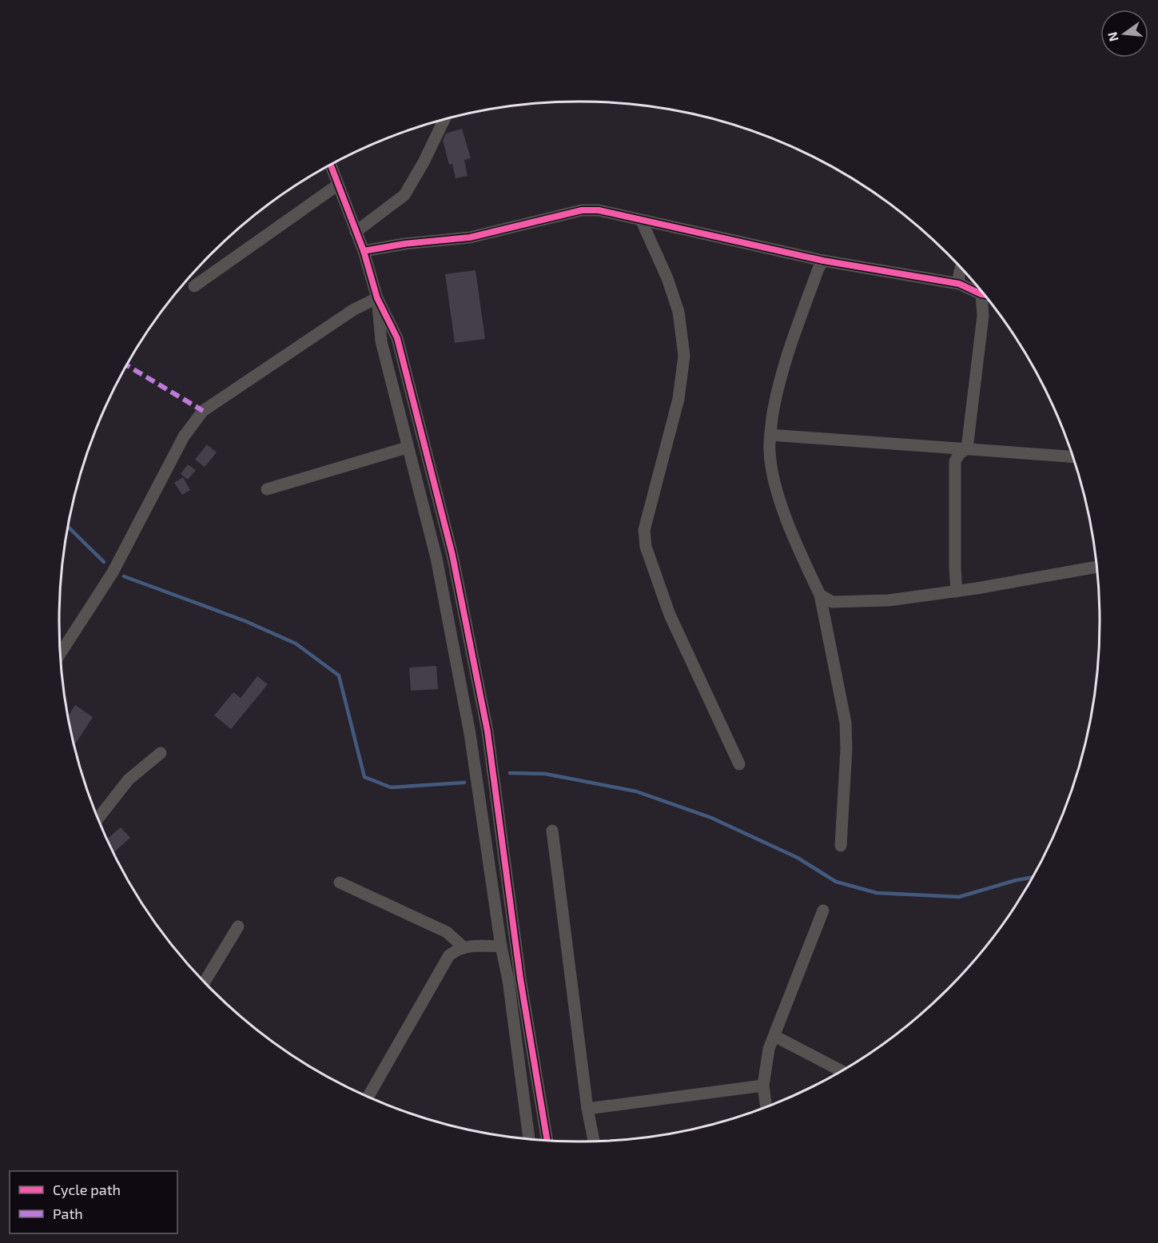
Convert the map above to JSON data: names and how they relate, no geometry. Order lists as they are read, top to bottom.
{
  "legend": ["Cycle path", "Path"],
  "north": "left"
}
